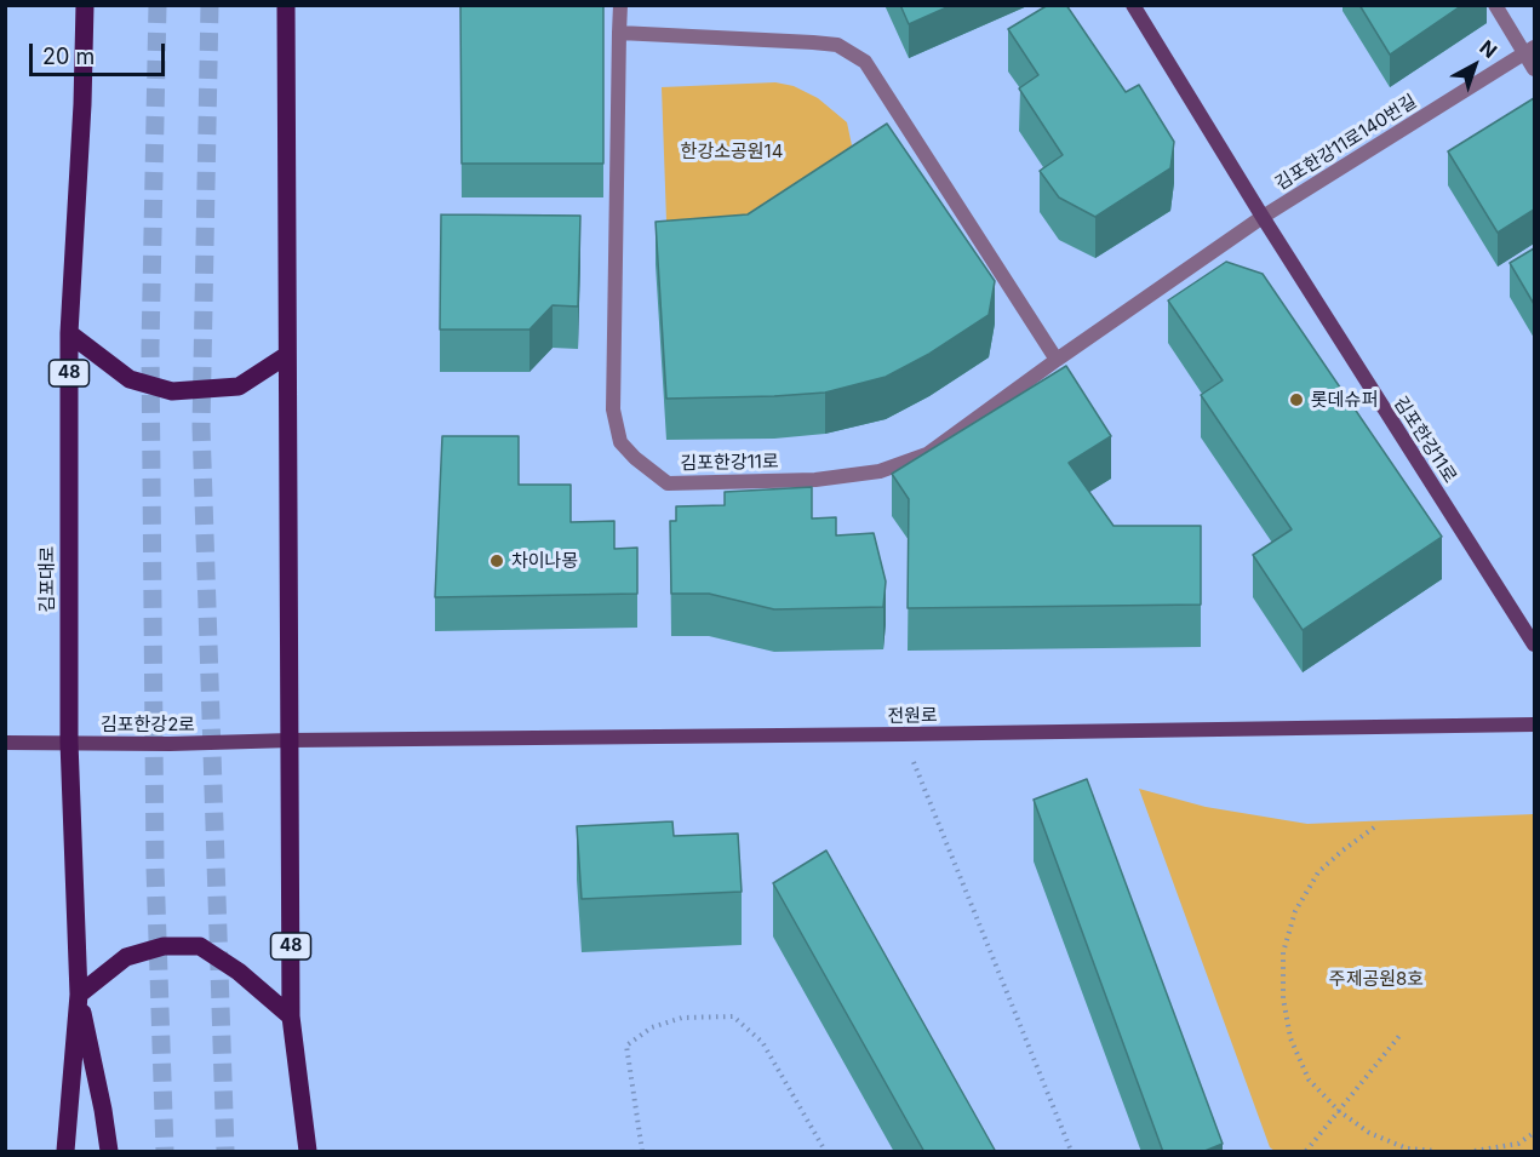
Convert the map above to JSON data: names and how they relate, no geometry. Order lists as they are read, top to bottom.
{
  "streets": {
    "main road": ["48", "김포대로"],
    "street": [
      "김포한강11로140번길",
      "김포한강11로",
      "전원로",
      "김포한강2로"
    ]
  },
  "crossings": [
    ["김포한강11로140번길", "김포한강11로"],
    ["48", "전원로"],
    ["48", "김포한강2로"],
    ["김포대로", "김포한강2로"],
    ["전원로", "김포한강2로"]
  ],
  "parks": ["한강소공원14", "주제공원8호"],
  "places": ["롯데슈퍼", "차이나몽"],
  "scale_bar": "20 m",
  "north": "top right"
}
